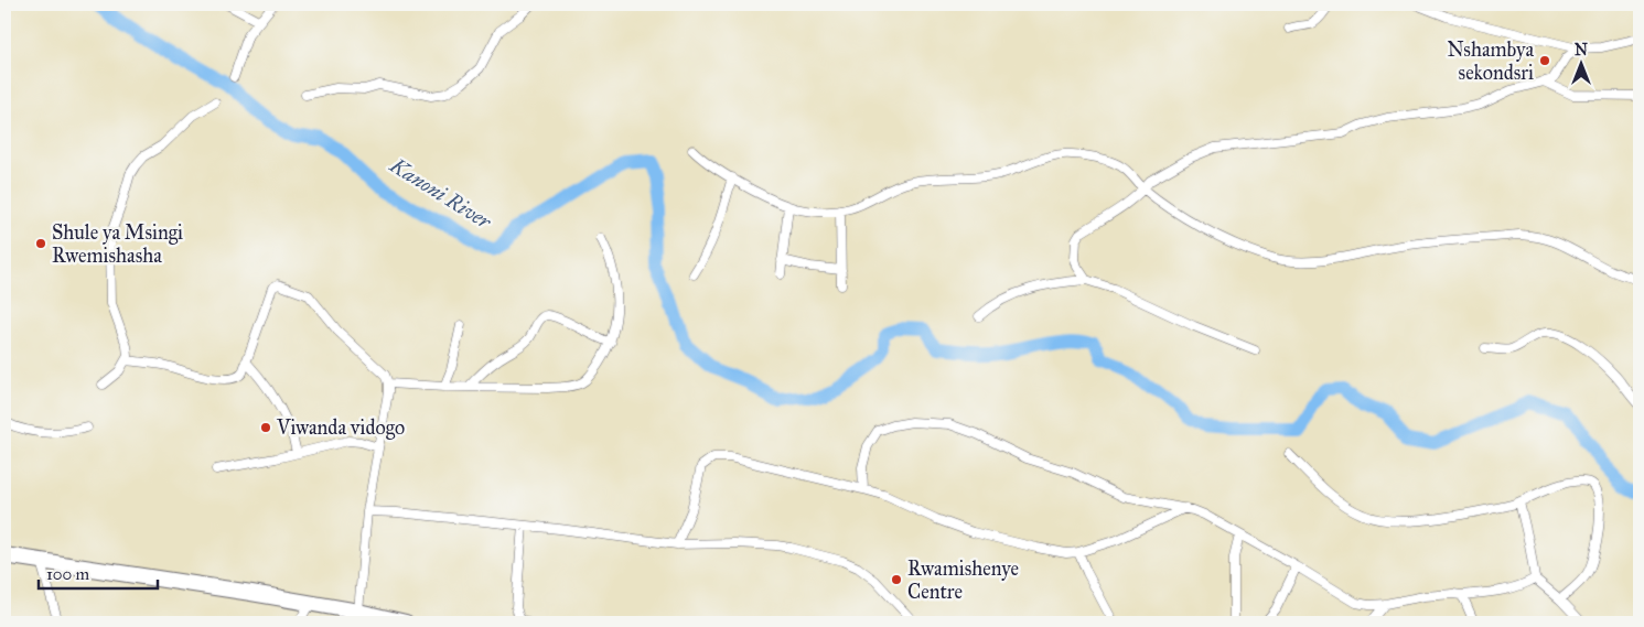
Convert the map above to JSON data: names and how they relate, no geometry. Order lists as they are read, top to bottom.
{
  "water": ["Kanoni River"],
  "places": [
    "Nshambya sekondsri",
    "Shule ya Msingi Rwemishasha",
    "Viwanda vidogo",
    "Rwamishenye Centre"
  ],
  "scale_bar": "100 m",
  "north": "top"
}
